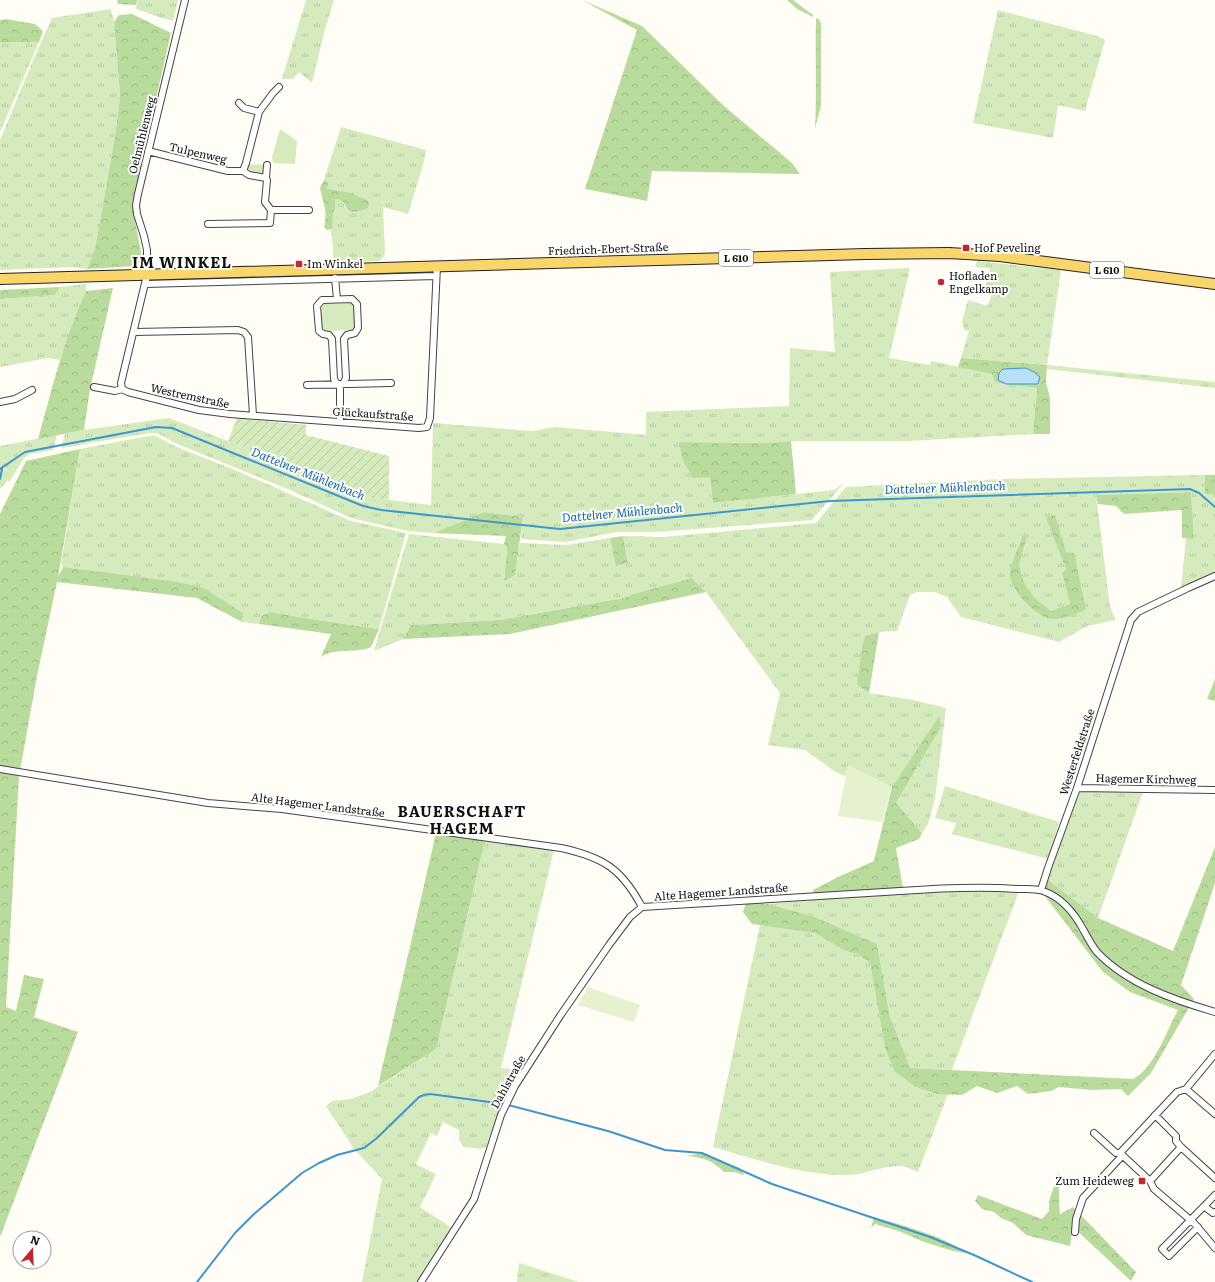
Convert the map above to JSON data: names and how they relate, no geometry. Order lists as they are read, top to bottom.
{
  "streets": {
    "main road": ["Friedrich-Ebert-Straße", "L 610"],
    "street": [
      "Oelmühlenweg",
      "Tulpenweg",
      "Westremstraße",
      "Glückaufstraße",
      "Westerfeldstraße",
      "Hagemer Kirchweg",
      "Alte Hagemer Landstraße",
      "Dahlstraße"
    ]
  },
  "crossings": [
    ["Oelmühlenweg", "Tulpenweg"],
    ["Oelmühlenweg", "Friedrich-Ebert-Straße"],
    ["Friedrich-Ebert-Straße", "Glückaufstraße"],
    ["Westremstraße", "Glückaufstraße"],
    ["Westerfeldstraße", "Hagemer Kirchweg"],
    ["Westerfeldstraße", "Alte Hagemer Landstraße"],
    ["Alte Hagemer Landstraße", "Dahlstraße"]
  ],
  "districts": ["IM WINKEL", "BAUERSCHAFT HAGEM"],
  "water": ["Dattelner Mühlenbach"],
  "places": {
    "transit": ["Hof Peveling", "Im Winkel", "Zum Heideweg"],
    "other": ["Hofladen Engelkamp"]
  },
  "north": "top"
}
